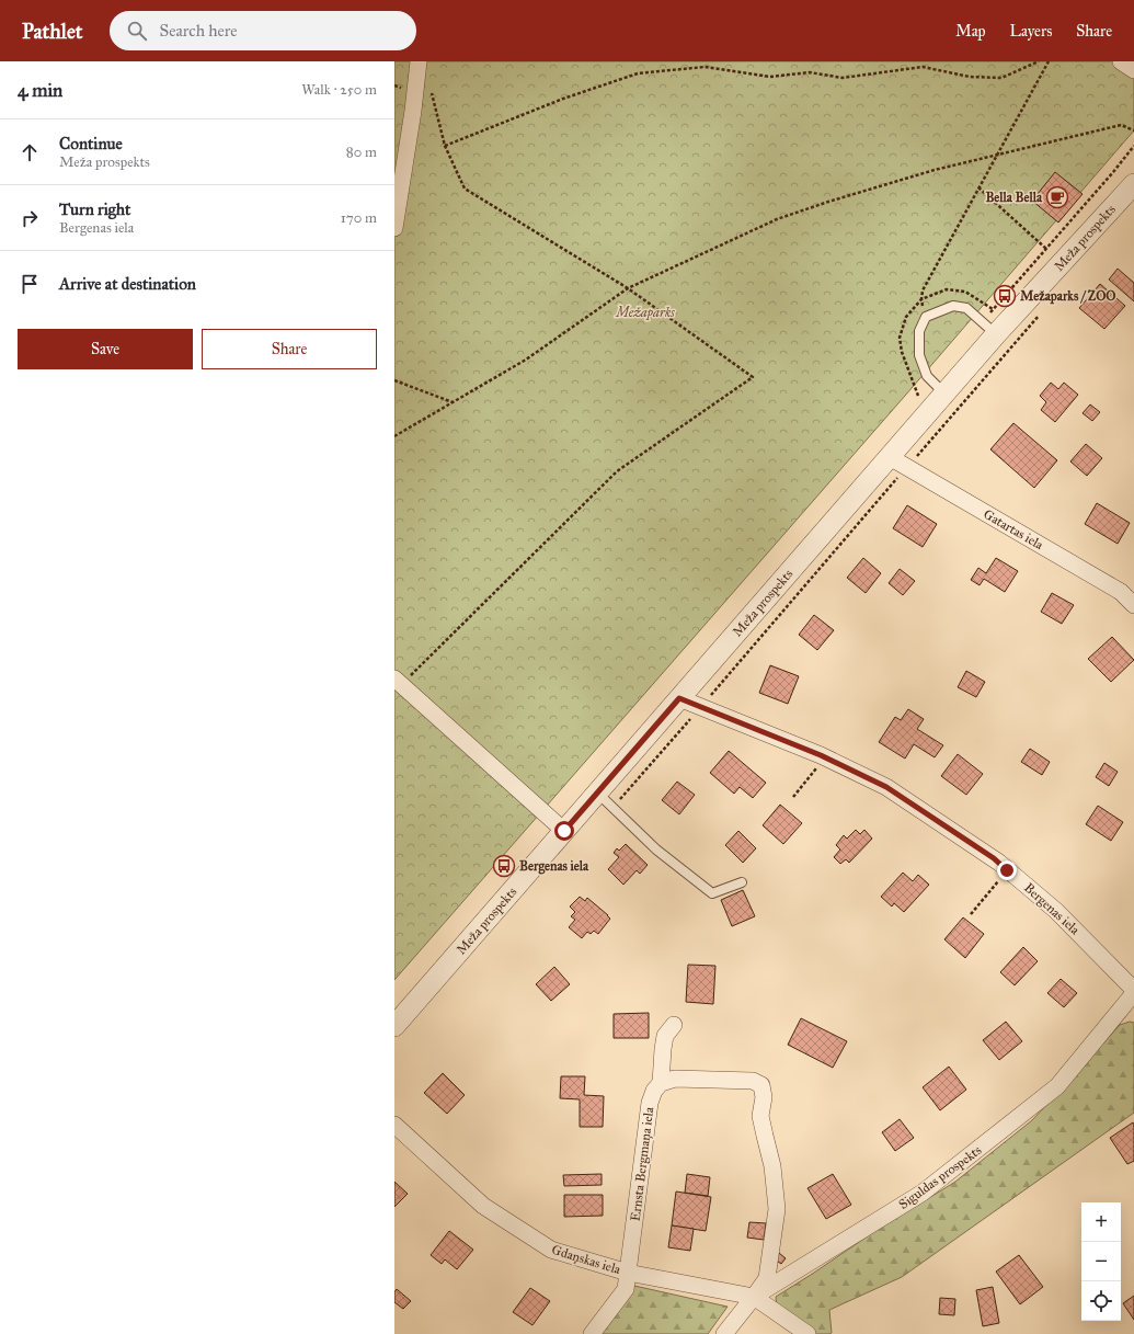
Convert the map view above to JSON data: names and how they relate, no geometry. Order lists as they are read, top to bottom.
{
  "streets": {
    "street": [
      "Meža prospekts",
      "Gatartas iela",
      "Bergenas iela",
      "Ernsta Bergmaņa iela",
      "Siguldas prospekts",
      "Gdaņskas iela"
    ]
  },
  "crossings": [
    ["Meža prospekts", "Gatartas iela"],
    ["Meža prospekts", "Bergenas iela"],
    ["Bergenas iela", "Siguldas prospekts"],
    ["Ernsta Bergmaņa iela", "Gdaņskas iela"],
    ["Siguldas prospekts", "Gdaņskas iela"]
  ],
  "parks": ["Mežaparks"],
  "places": {
    "cafe": ["Bella Bella"],
    "bus stop": ["Mežaparks / ZOO", "Bergenas iela"]
  },
  "page": {
    "header": "Pathlet",
    "search": "Search here",
    "nav": ["Map", "Layers", "Share"],
    "heading": ["4 min", "Walk · 250 m"],
    "list": [
      ["Continue", "Meža prospekts", "80 m"],
      ["Turn right", "Bergenas iela", "170 m"],
      "Arrive at destination"
    ],
    "buttons": ["Save", "Share"],
    "map_buttons": ["+", "−"]
  }
}
